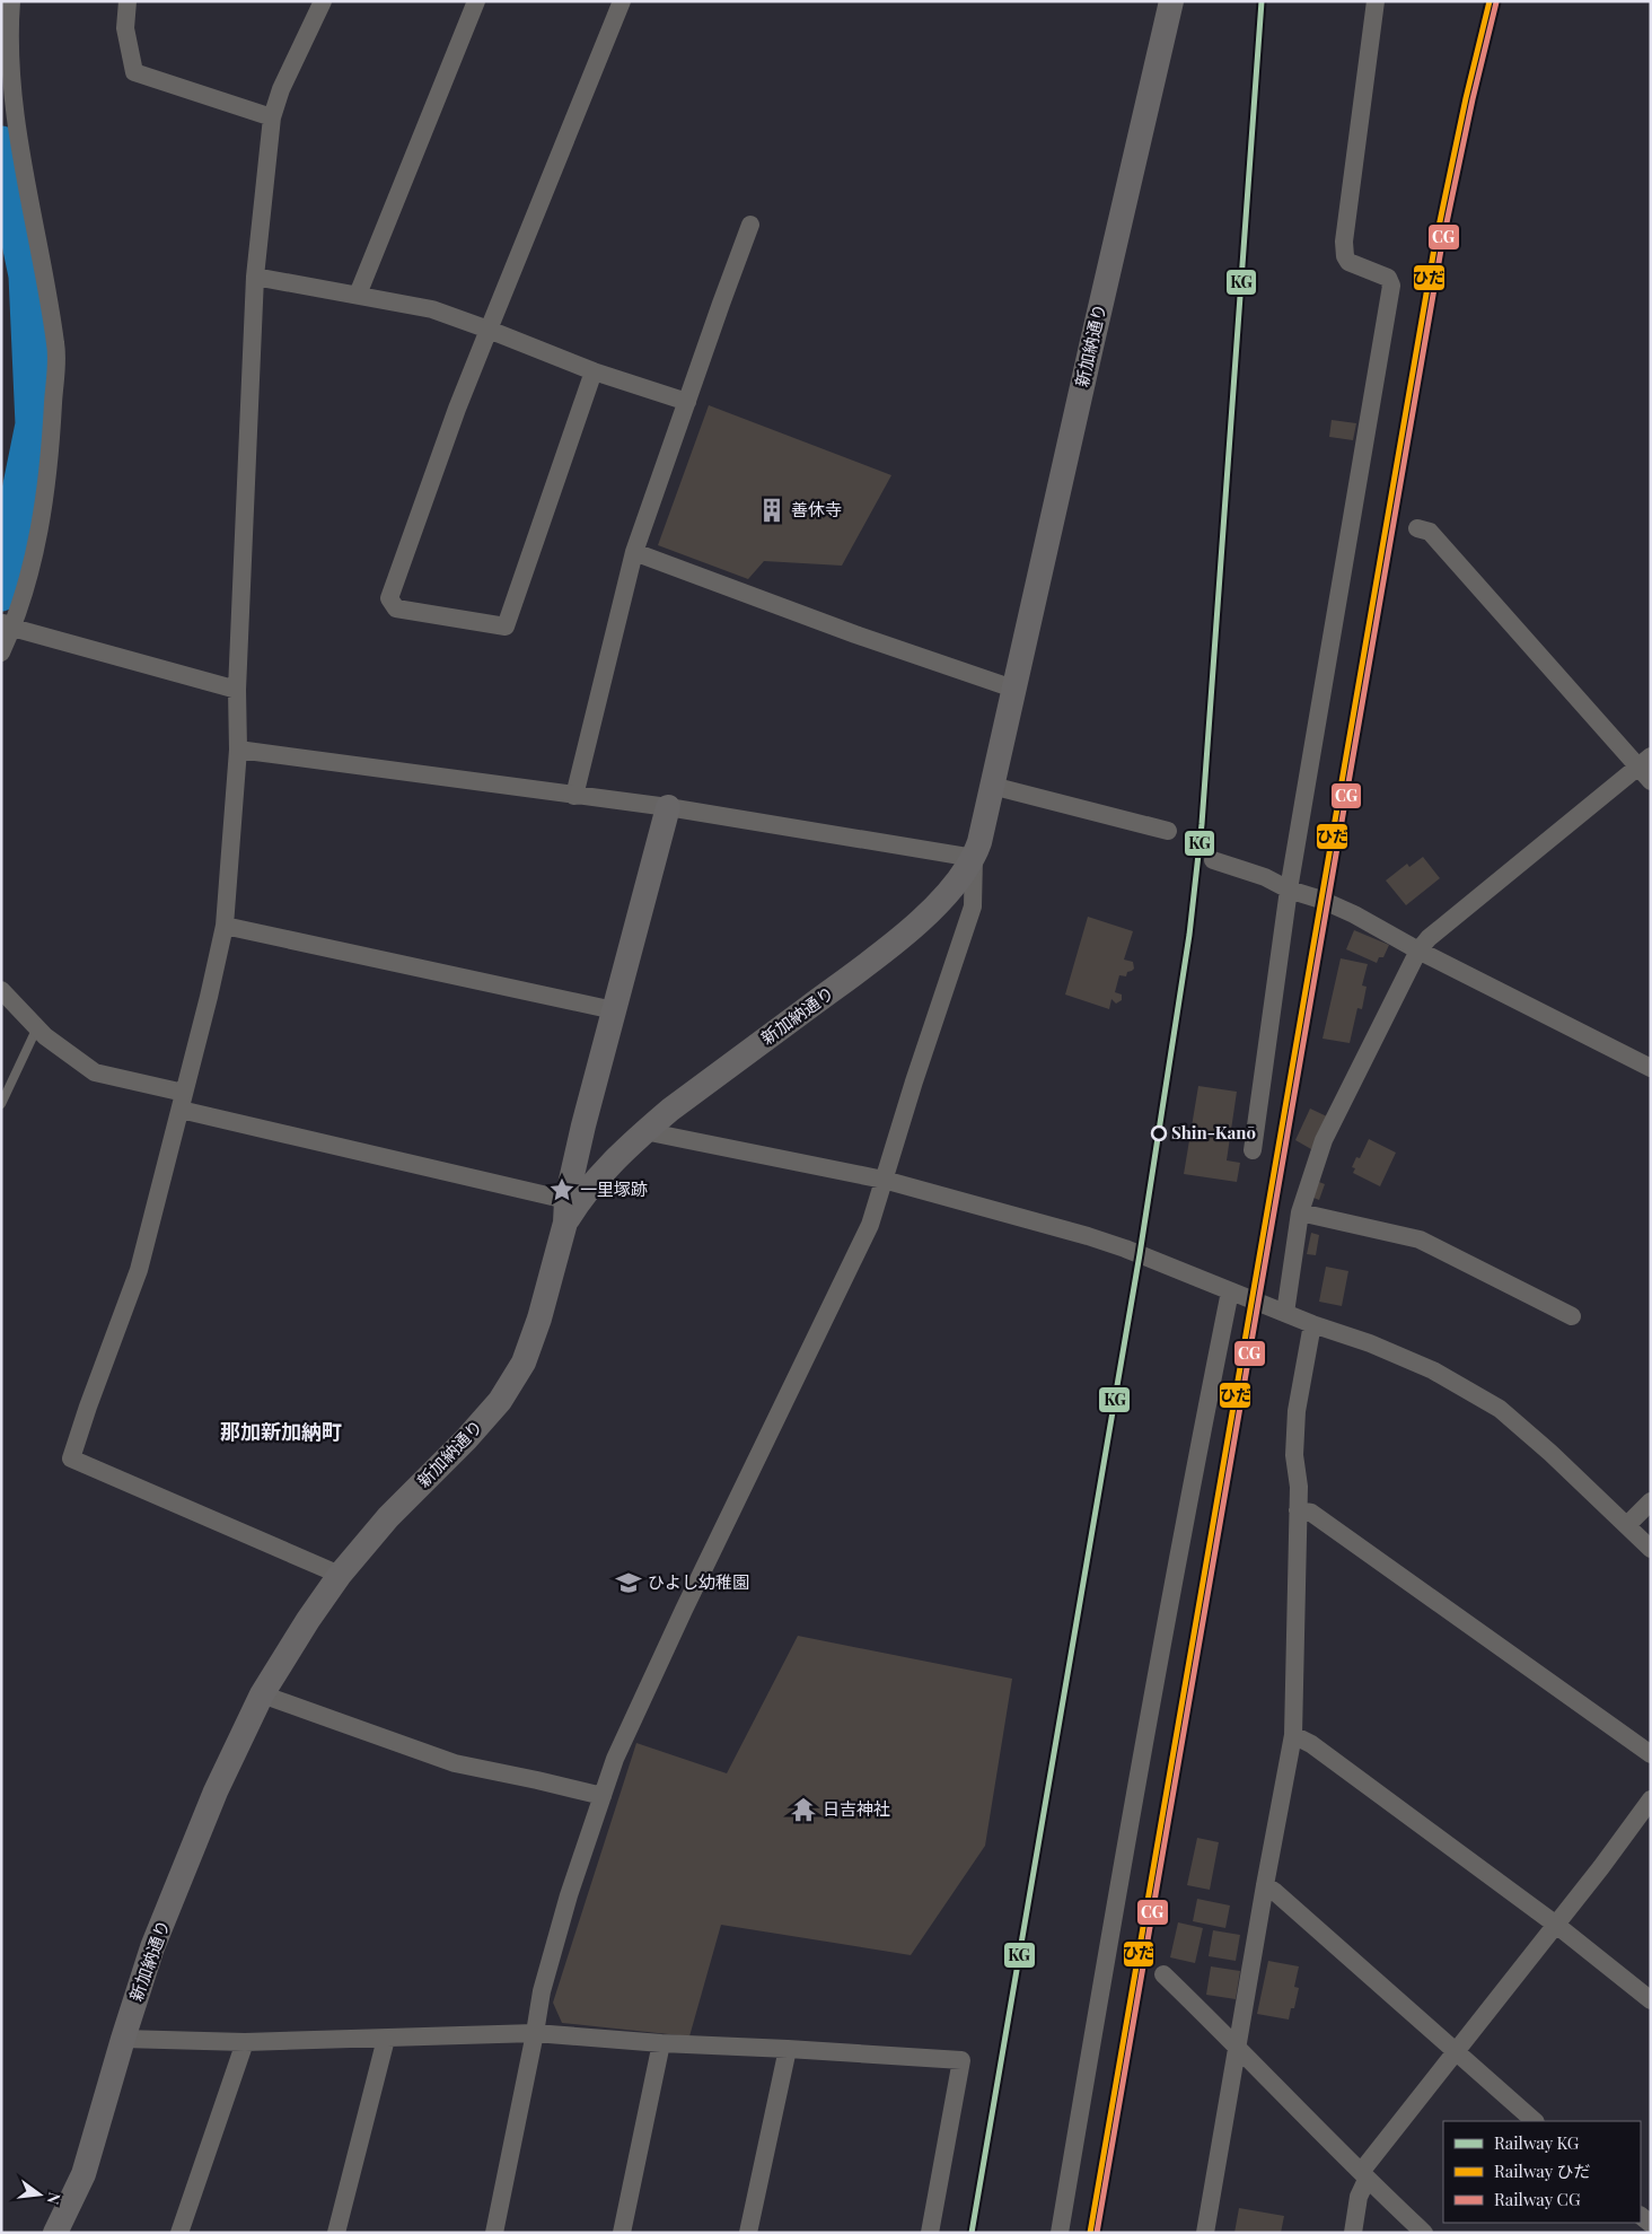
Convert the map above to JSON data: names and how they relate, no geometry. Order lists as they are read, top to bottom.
{
  "streets": {
    "street": ["新加納通り"]
  },
  "districts": ["那加新加納町"],
  "places": {
    "building": ["善休寺"],
    "other": ["Shin-Kanō"],
    "place": ["一里塚跡"],
    "school or university": ["ひよし幼稚園"],
    "temple": ["日吉神社"]
  },
  "lines": ["rail line KG", "rail line ひだ", "rail line CG"],
  "legend": ["Railway KG", "Railway ひだ", "Railway CG"],
  "north": "right"
}
